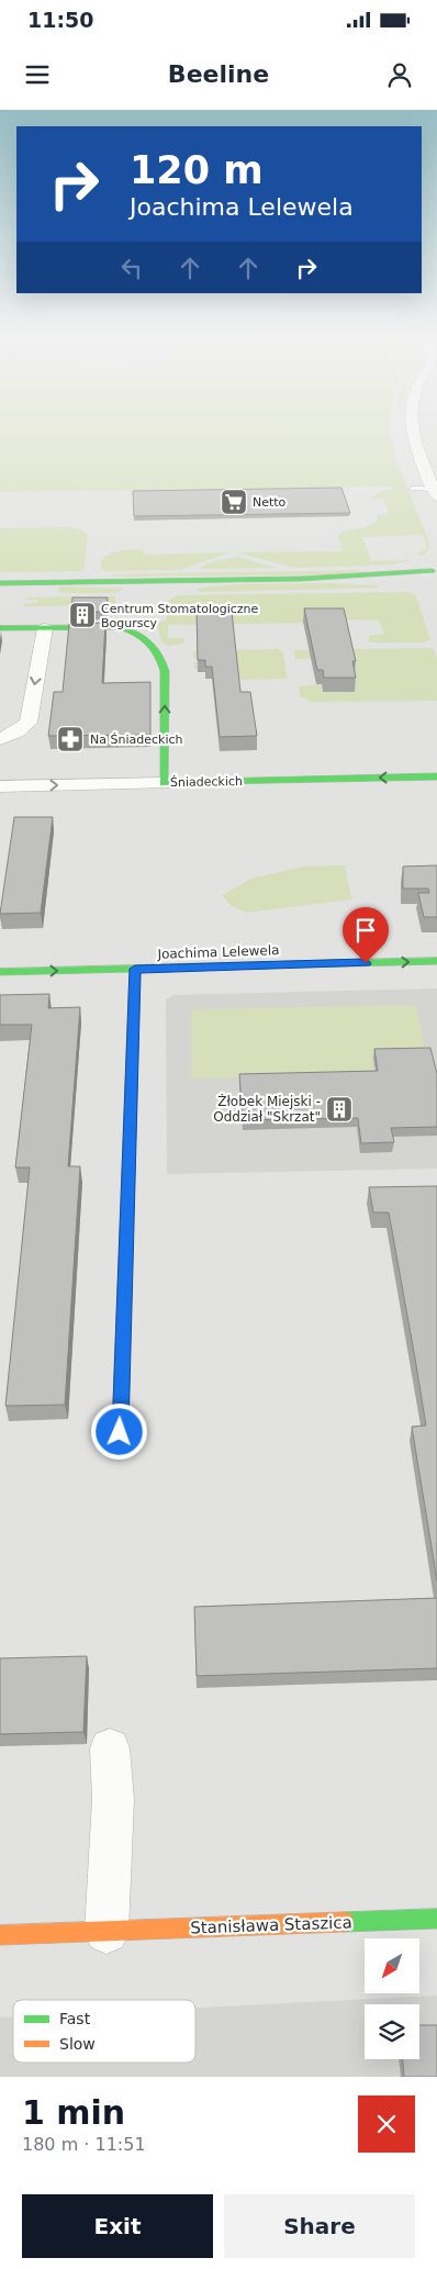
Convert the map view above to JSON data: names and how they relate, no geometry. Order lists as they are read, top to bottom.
{
  "streets": {
    "street": ["Śniadeckich", "Joachima Lelewela", "Stanisława Staszica"]
  },
  "one_way": ["Joachima Lelewela"],
  "places": {
    "supermarket": ["Netto"],
    "building": ["Centrum Stomatologiczne Bogurscy", "Żłobek Miejski - Oddział \"Skrzat\""],
    "pharmacy": ["Na Śniadeckich"]
  },
  "legend": ["Fast", "Slow"],
  "north": "bottom left",
  "page": {
    "status": "11:50",
    "header": "Beeline",
    "turn": ["120 m", "Joachima Lelewela"],
    "heading": ["1 min", "180 m · 11:51"],
    "buttons": ["Exit", "Share"]
  }
}
